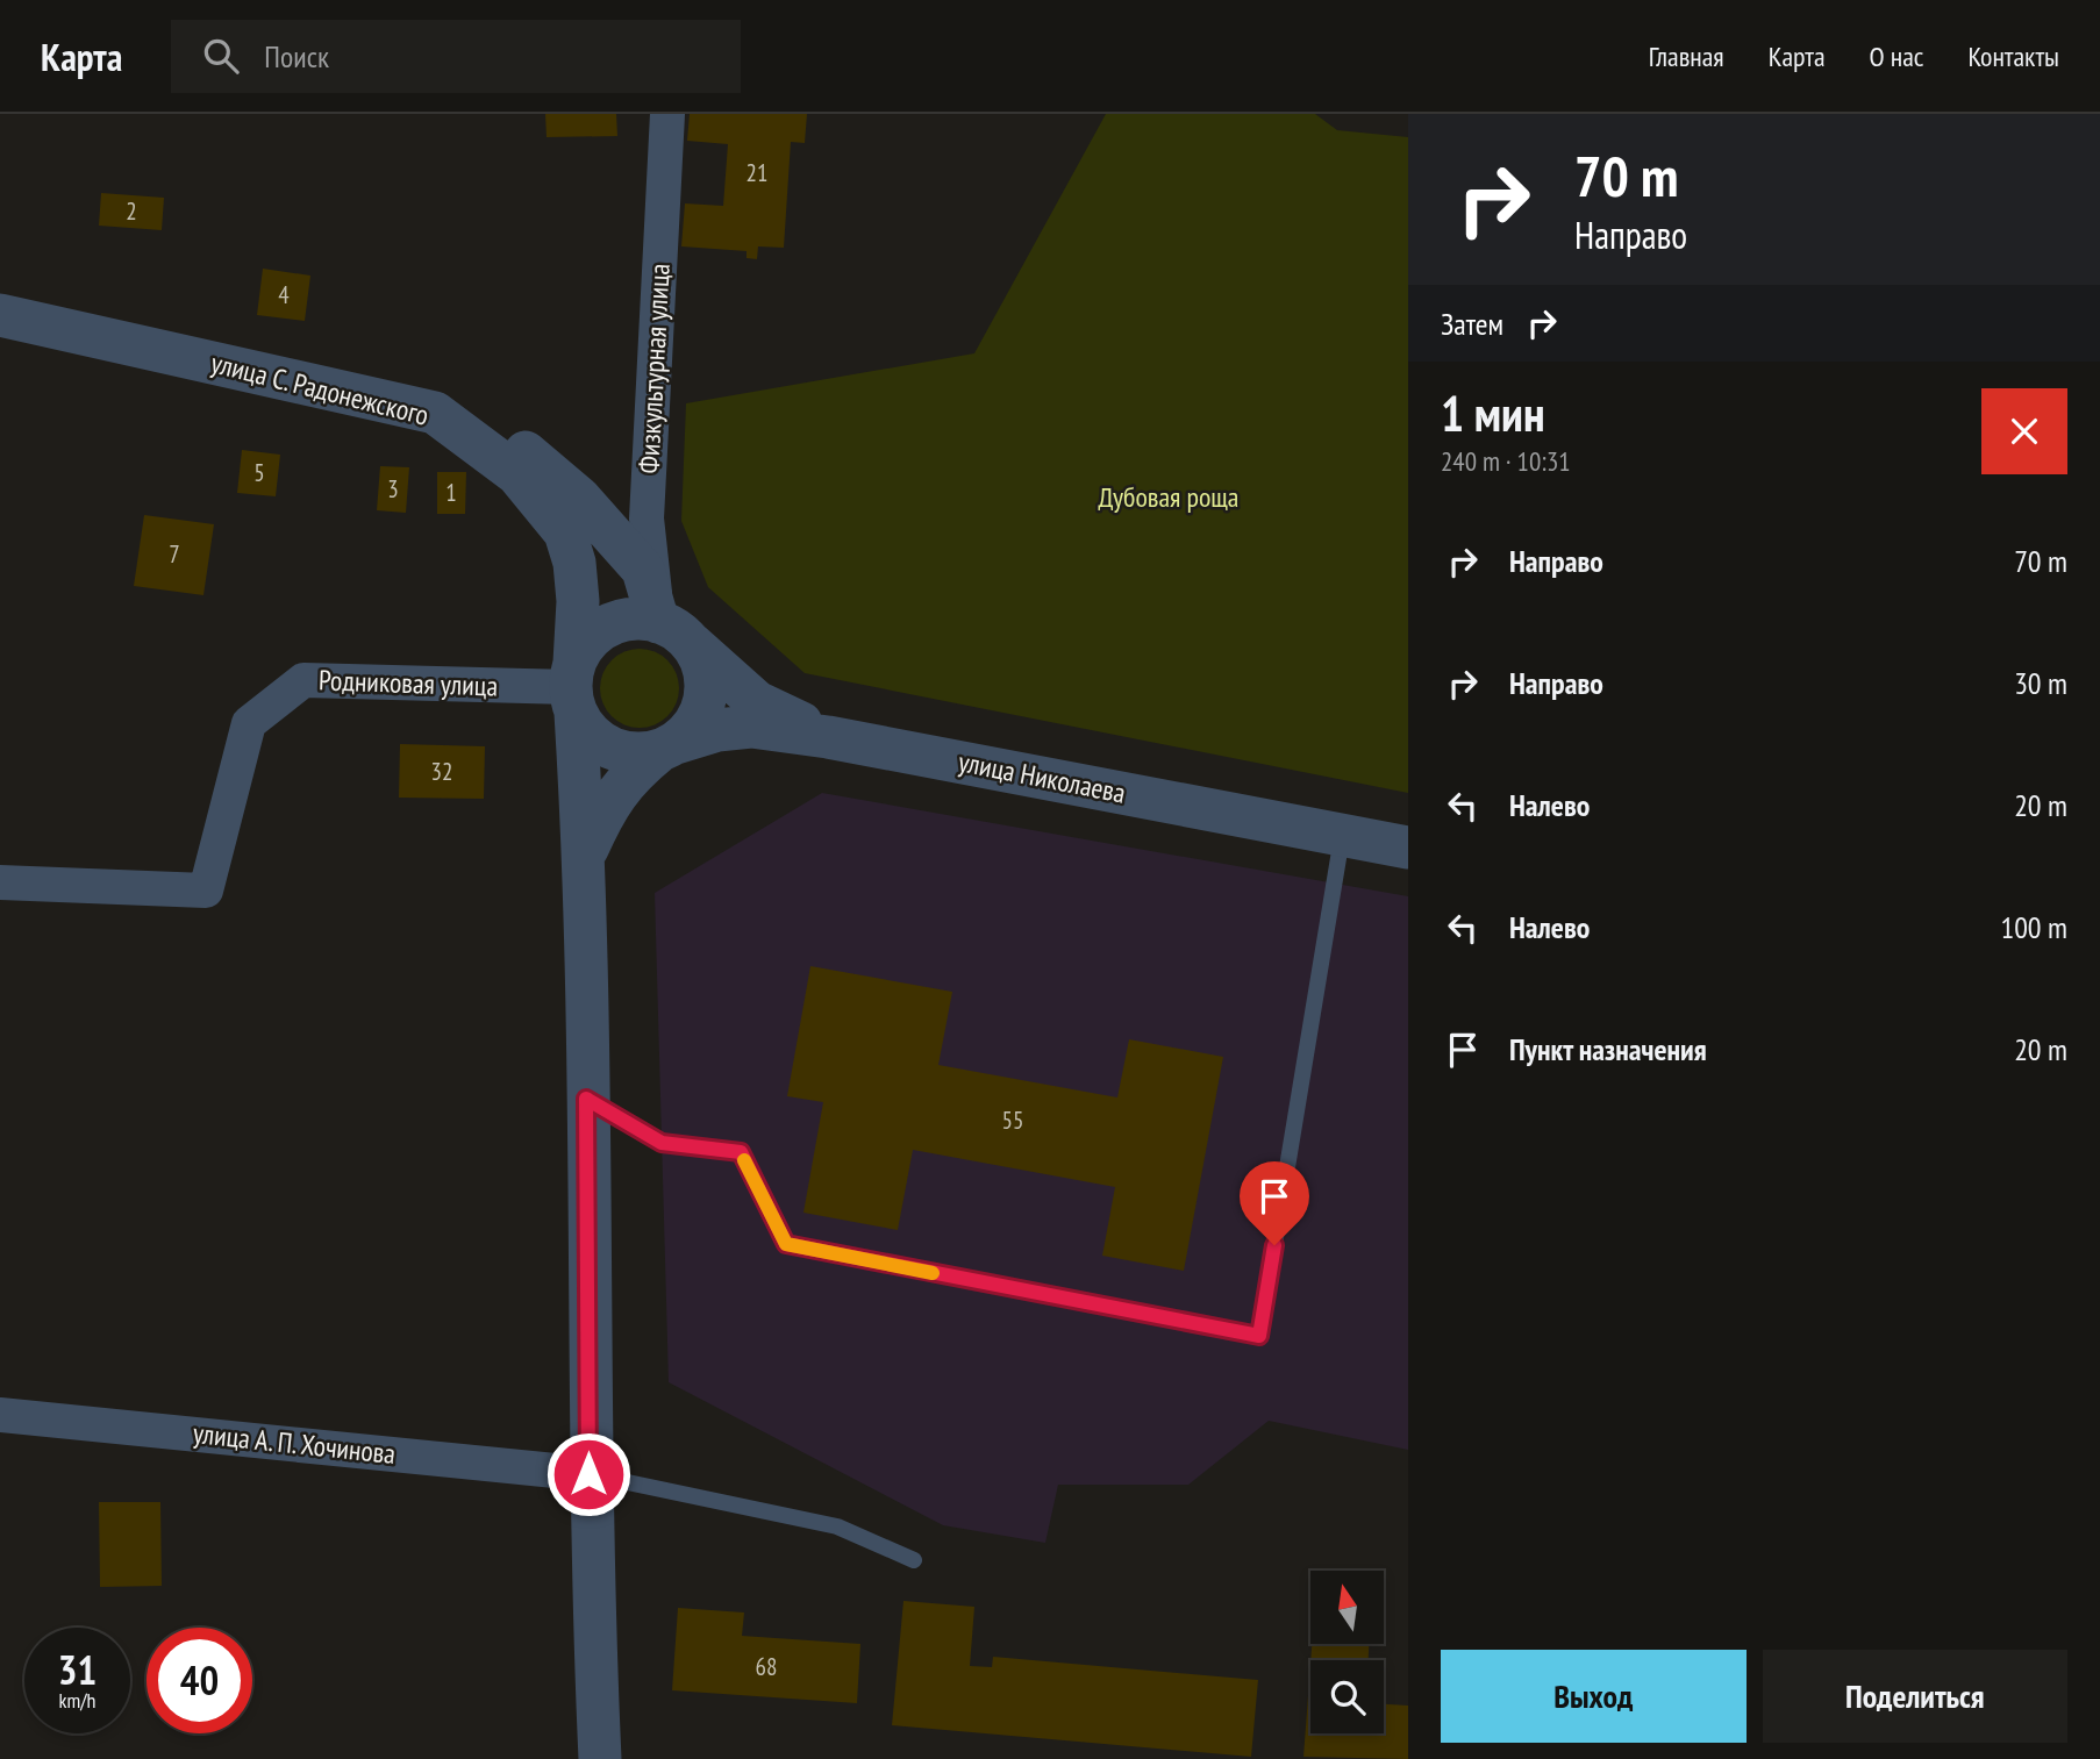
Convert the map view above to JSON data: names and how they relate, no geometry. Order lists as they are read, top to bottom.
{
  "streets": {
    "street": [
      "Физкультурная улица",
      "улица С. Радонежского",
      "Родниковая улица",
      "улица Николаева",
      "улица А. П. Хочинова"
    ]
  },
  "crossings": [
    ["Физкультурная улица", "улица С. Радонежского"],
    ["Физкультурная улица", "Родниковая улица"],
    ["Физкультурная улица", "улица Николаева"],
    ["Физкультурная улица", "улица А. П. Хочинова"],
    ["улица С. Радонежского", "Родниковая улица"],
    ["улица С. Радонежского", "улица Николаева"],
    ["Родниковая улица", "улица Николаева"]
  ],
  "parks": ["Дубовая роща"],
  "house_numbers": [
    "21",
    "2",
    "4",
    "5",
    "3",
    "1",
    "7",
    "32",
    "55",
    "68"
  ],
  "north": "top",
  "page": {
    "header": "Карта",
    "search": "Поиск",
    "nav": [
      "Главная",
      "Карта",
      "О нас",
      "Контакты"
    ],
    "turn": ["70 m", "Направо"],
    "then": "Затем",
    "heading": ["1 мин", "240 m · 10:31"],
    "list": [
      {
        "name": "Направо",
        "value": "70 m"
      },
      {
        "name": "Направо",
        "value": "30 m"
      },
      {
        "name": "Налево",
        "value": "20 m"
      },
      {
        "name": "Налево",
        "value": "100 m"
      },
      {
        "name": "Пункт назначения",
        "value": "20 m"
      }
    ],
    "speed": "31 km/h",
    "limit": "40",
    "buttons": ["Выход", "Поделиться"]
  }
}
